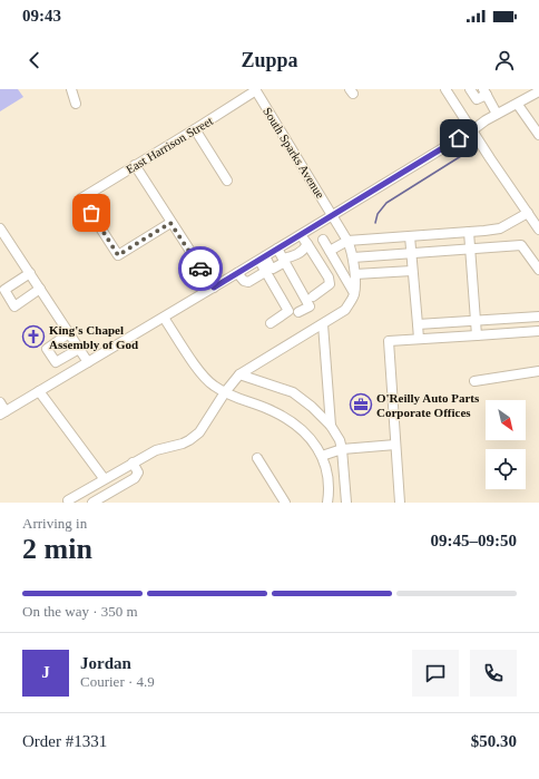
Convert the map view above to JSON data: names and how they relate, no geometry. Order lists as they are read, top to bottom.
{
  "streets": {
    "street": ["East Harrison Street", "South Sparks Avenue"]
  },
  "crossings": [
    ["East Harrison Street", "South Sparks Avenue"]
  ],
  "places": {
    "church": ["King's Chapel Assembly of God"],
    "office": ["O'Reilly Auto Parts Corporate Offices"]
  },
  "north": "bottom right",
  "page": {
    "status": "09:43",
    "header": "Zuppa",
    "heading": ["2 min", "Arriving in", "09:45–09:50"],
    "panel": [
      "Jordan",
      "Courier · 4.9",
      "Order #1331",
      "$50.30"
    ],
    "bar": "On the way · 350 m",
    "round": "J"
  }
}
